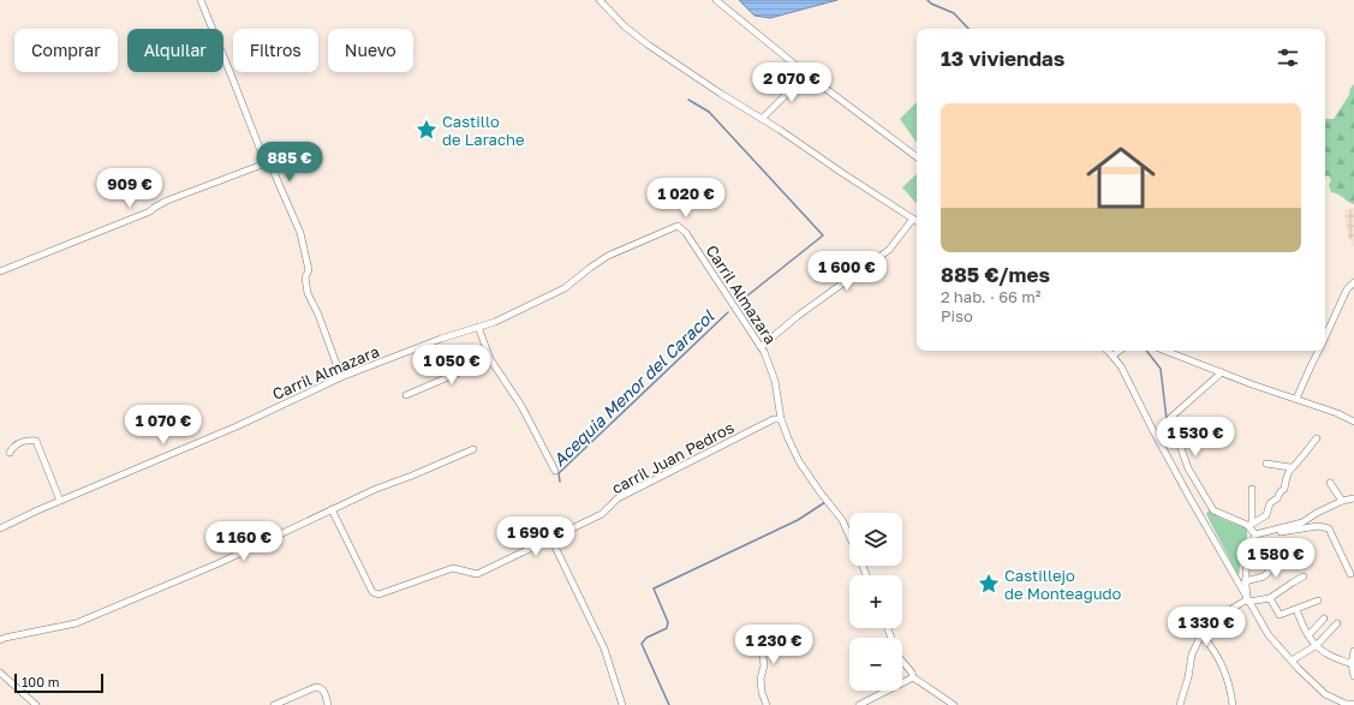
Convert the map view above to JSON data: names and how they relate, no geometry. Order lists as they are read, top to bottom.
{
  "streets": {
    "street": ["Carril Almazara", "carril Juan Pedros"]
  },
  "crossings": [
    ["Carril Almazara", "carril Juan Pedros"]
  ],
  "water": ["Acequia Menor del Caracol"],
  "places": {
    "place": ["Castillo de Larache", "Castillejo de Monteagudo"]
  },
  "scale_bar": "100 m",
  "page": {
    "chip": [
      "Comprar",
      "Alquilar",
      "Filtros",
      "Nuevo"
    ],
    "heading": "13 viviendas",
    "price": [
      "2 070 €",
      "885 €",
      "909 €",
      "1 020 €",
      "1 600 €",
      "1 050 €",
      "1 070 €",
      "1 530 €",
      "1 690 €",
      "1 160 €",
      "1 580 €",
      "1 330 €",
      "1 230 €"
    ],
    "list": [
      {
        "name": "885 €/mes",
        "note": "2 hab. · 66 m² · Piso"
      }
    ],
    "map_buttons": ["+", "−"],
    "scale": "100 m"
  }
}
